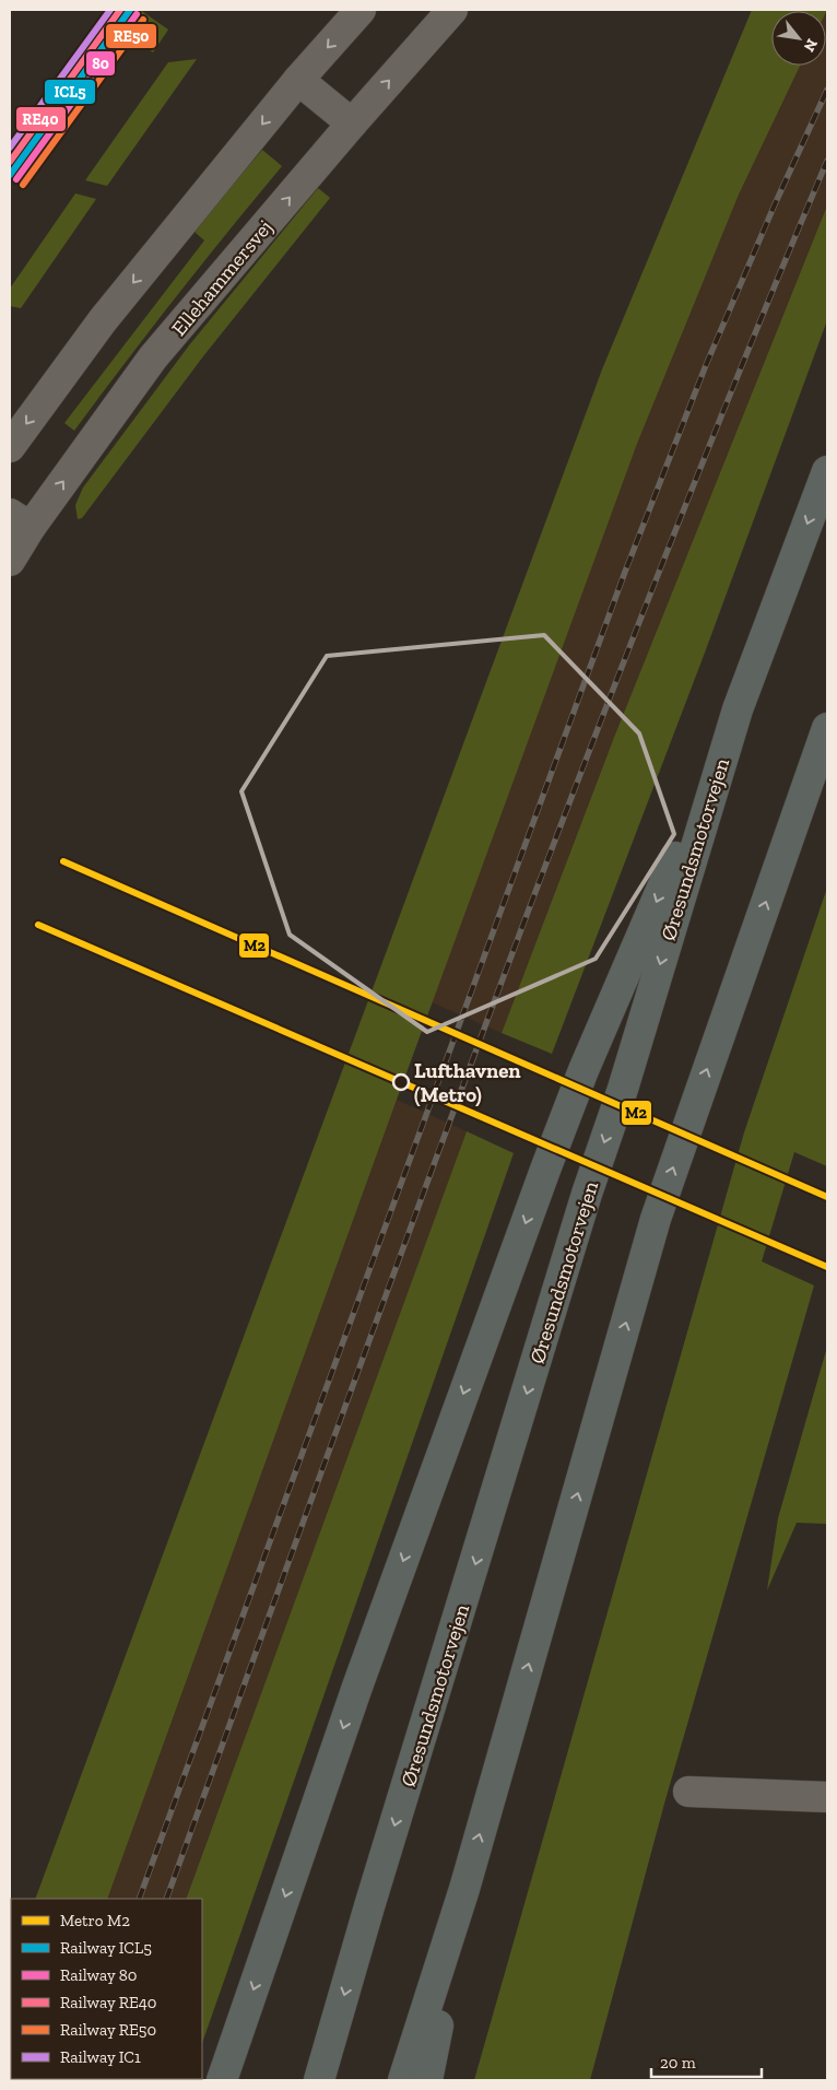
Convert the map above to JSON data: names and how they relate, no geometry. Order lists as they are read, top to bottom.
{
  "streets": {
    "highway": ["Øresundsmotorvejen"],
    "street": ["Ellehammersvej"]
  },
  "places": ["Lufthavnen (Metro)"],
  "lines": [
    "rail line ICL5",
    "rail line RE40",
    "rail line IC1",
    "rail line 80",
    "rail line RE50",
    "metro line M2"
  ],
  "legend": [
    "Metro M2",
    "Railway ICL5",
    "Railway 80",
    "Railway RE40",
    "Railway RE50",
    "Railway IC1"
  ],
  "scale_bar": "20 m",
  "north": "bottom right"
}
